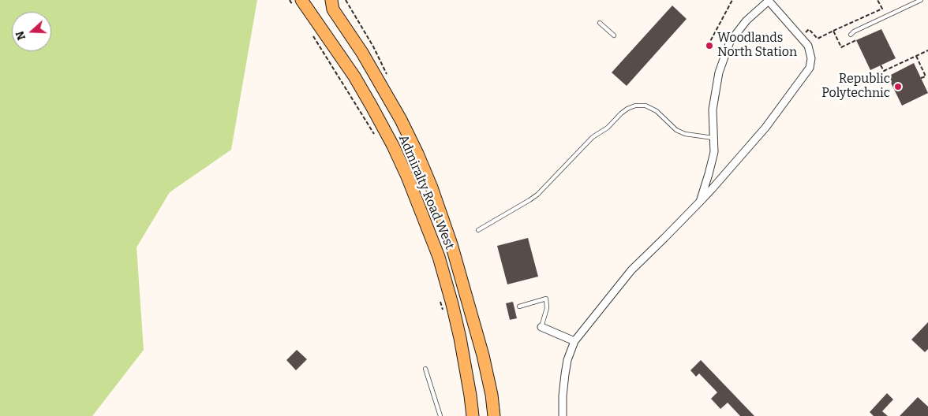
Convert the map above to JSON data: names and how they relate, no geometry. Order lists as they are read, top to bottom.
{
  "streets": {
    "main road": ["Admiralty Road West"]
  },
  "places": ["Woodlands North Station", "Republic Polytechnic"],
  "north": "left"
}
